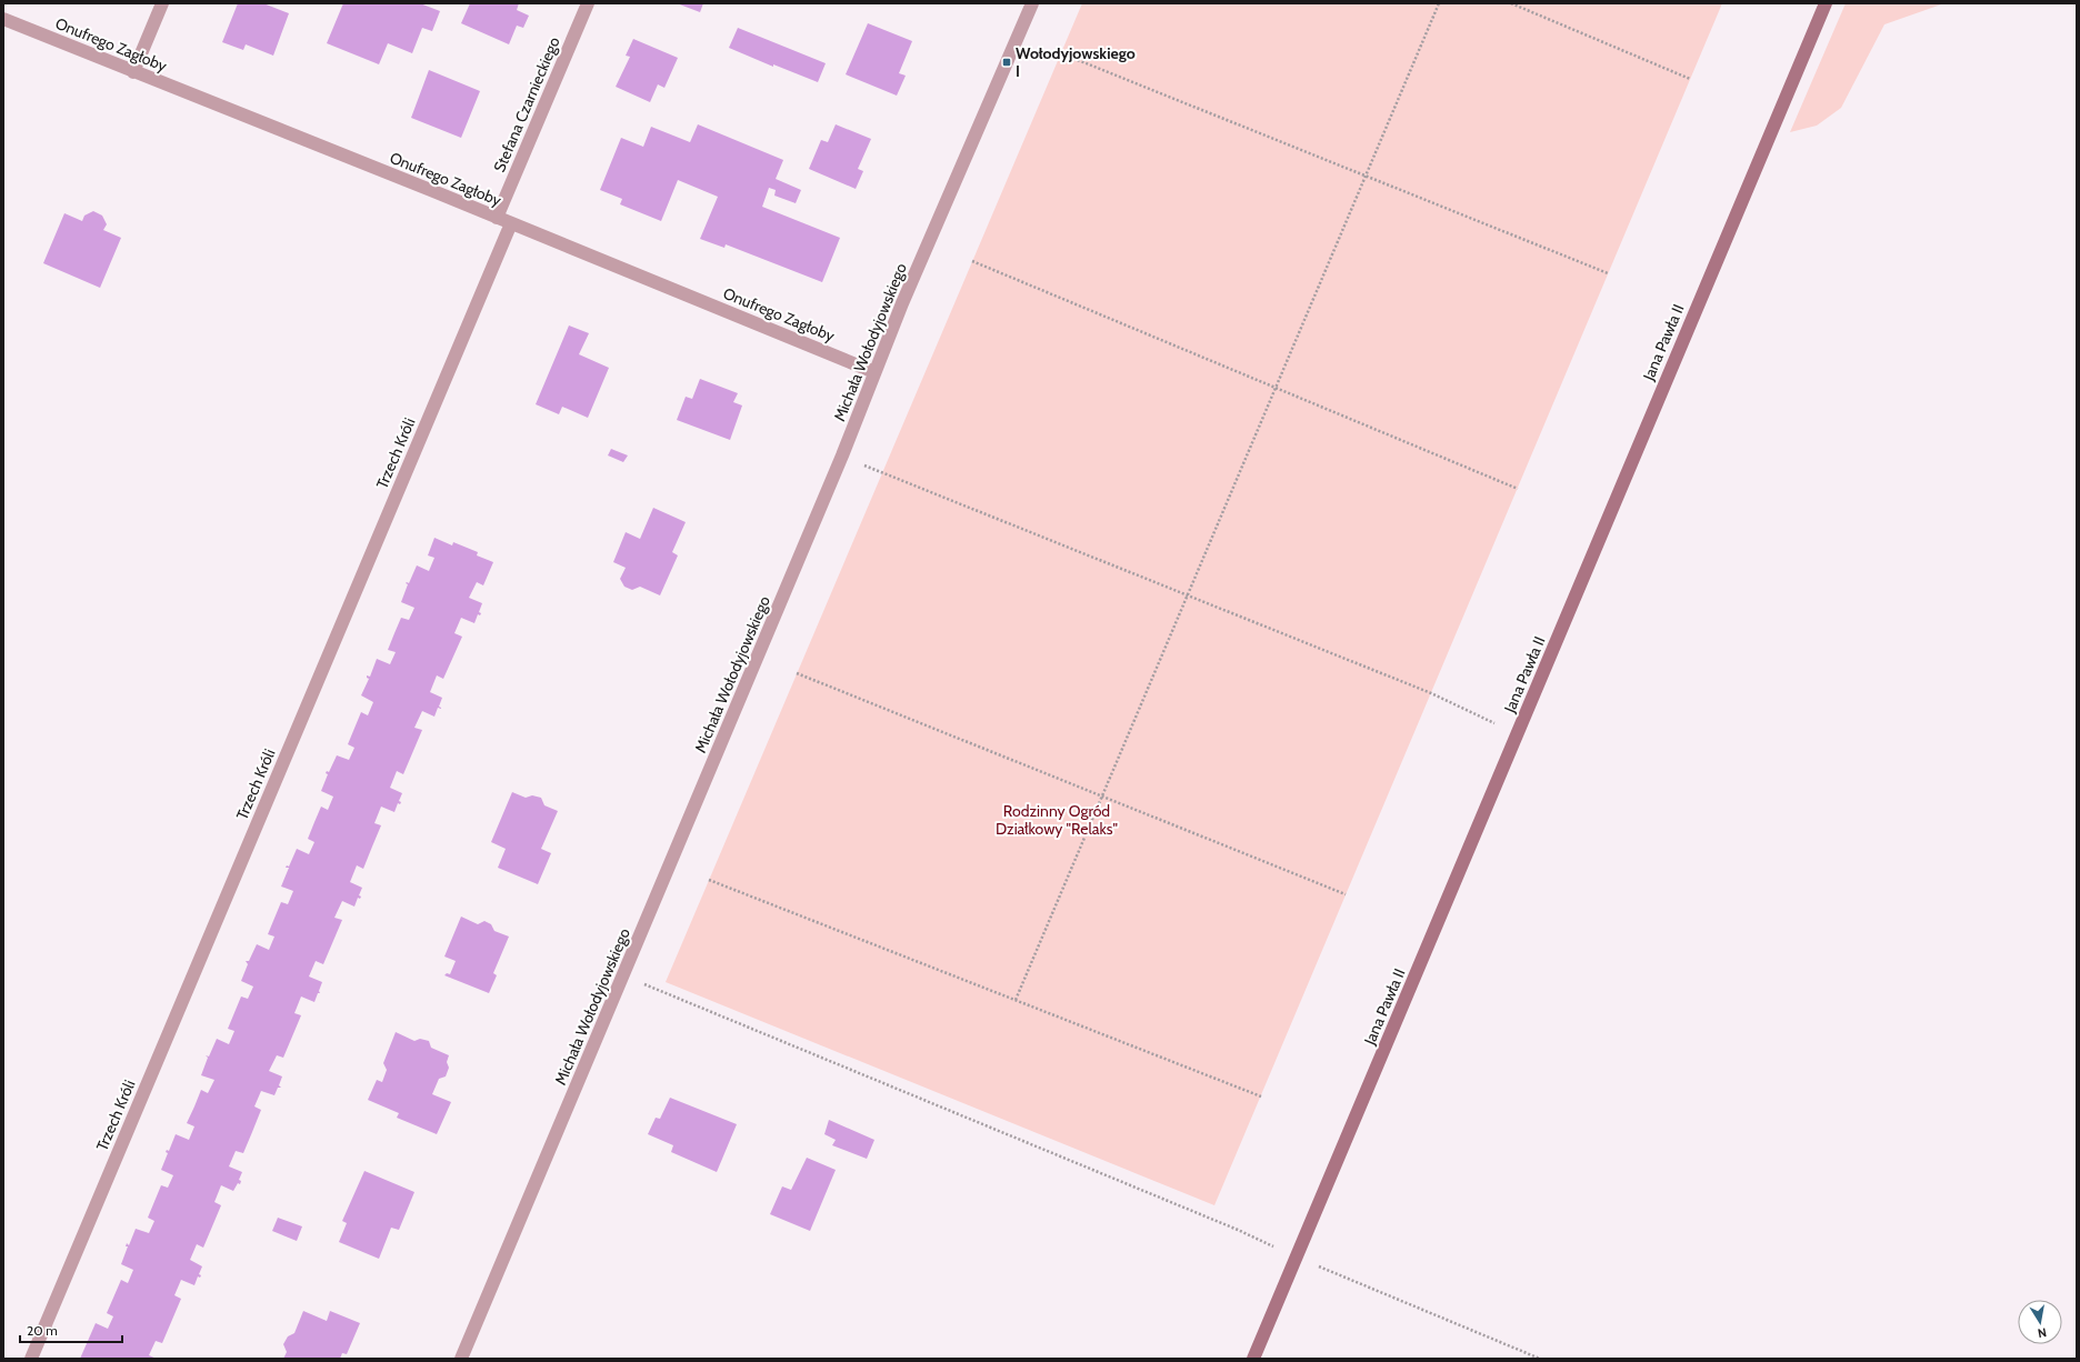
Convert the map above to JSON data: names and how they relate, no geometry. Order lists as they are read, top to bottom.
{
  "streets": {
    "main road": ["Jana Pawła II"],
    "street": [
      "Onufrego Zagłoby",
      "Stefana Czarnieckiego",
      "Michała Wołodyjowskiego",
      "Trzech Króli"
    ]
  },
  "crossings": [
    ["Onufrego Zagłoby", "Stefana Czarnieckiego"],
    ["Onufrego Zagłoby", "Michała Wołodyjowskiego"],
    ["Onufrego Zagłoby", "Trzech Króli"]
  ],
  "parks": ["Rodzinny Ogród Działkowy \"Relaks\""],
  "places": {
    "transit": ["Wołodyjowskiego I"]
  },
  "scale_bar": "20 m",
  "north": "bottom"
}
